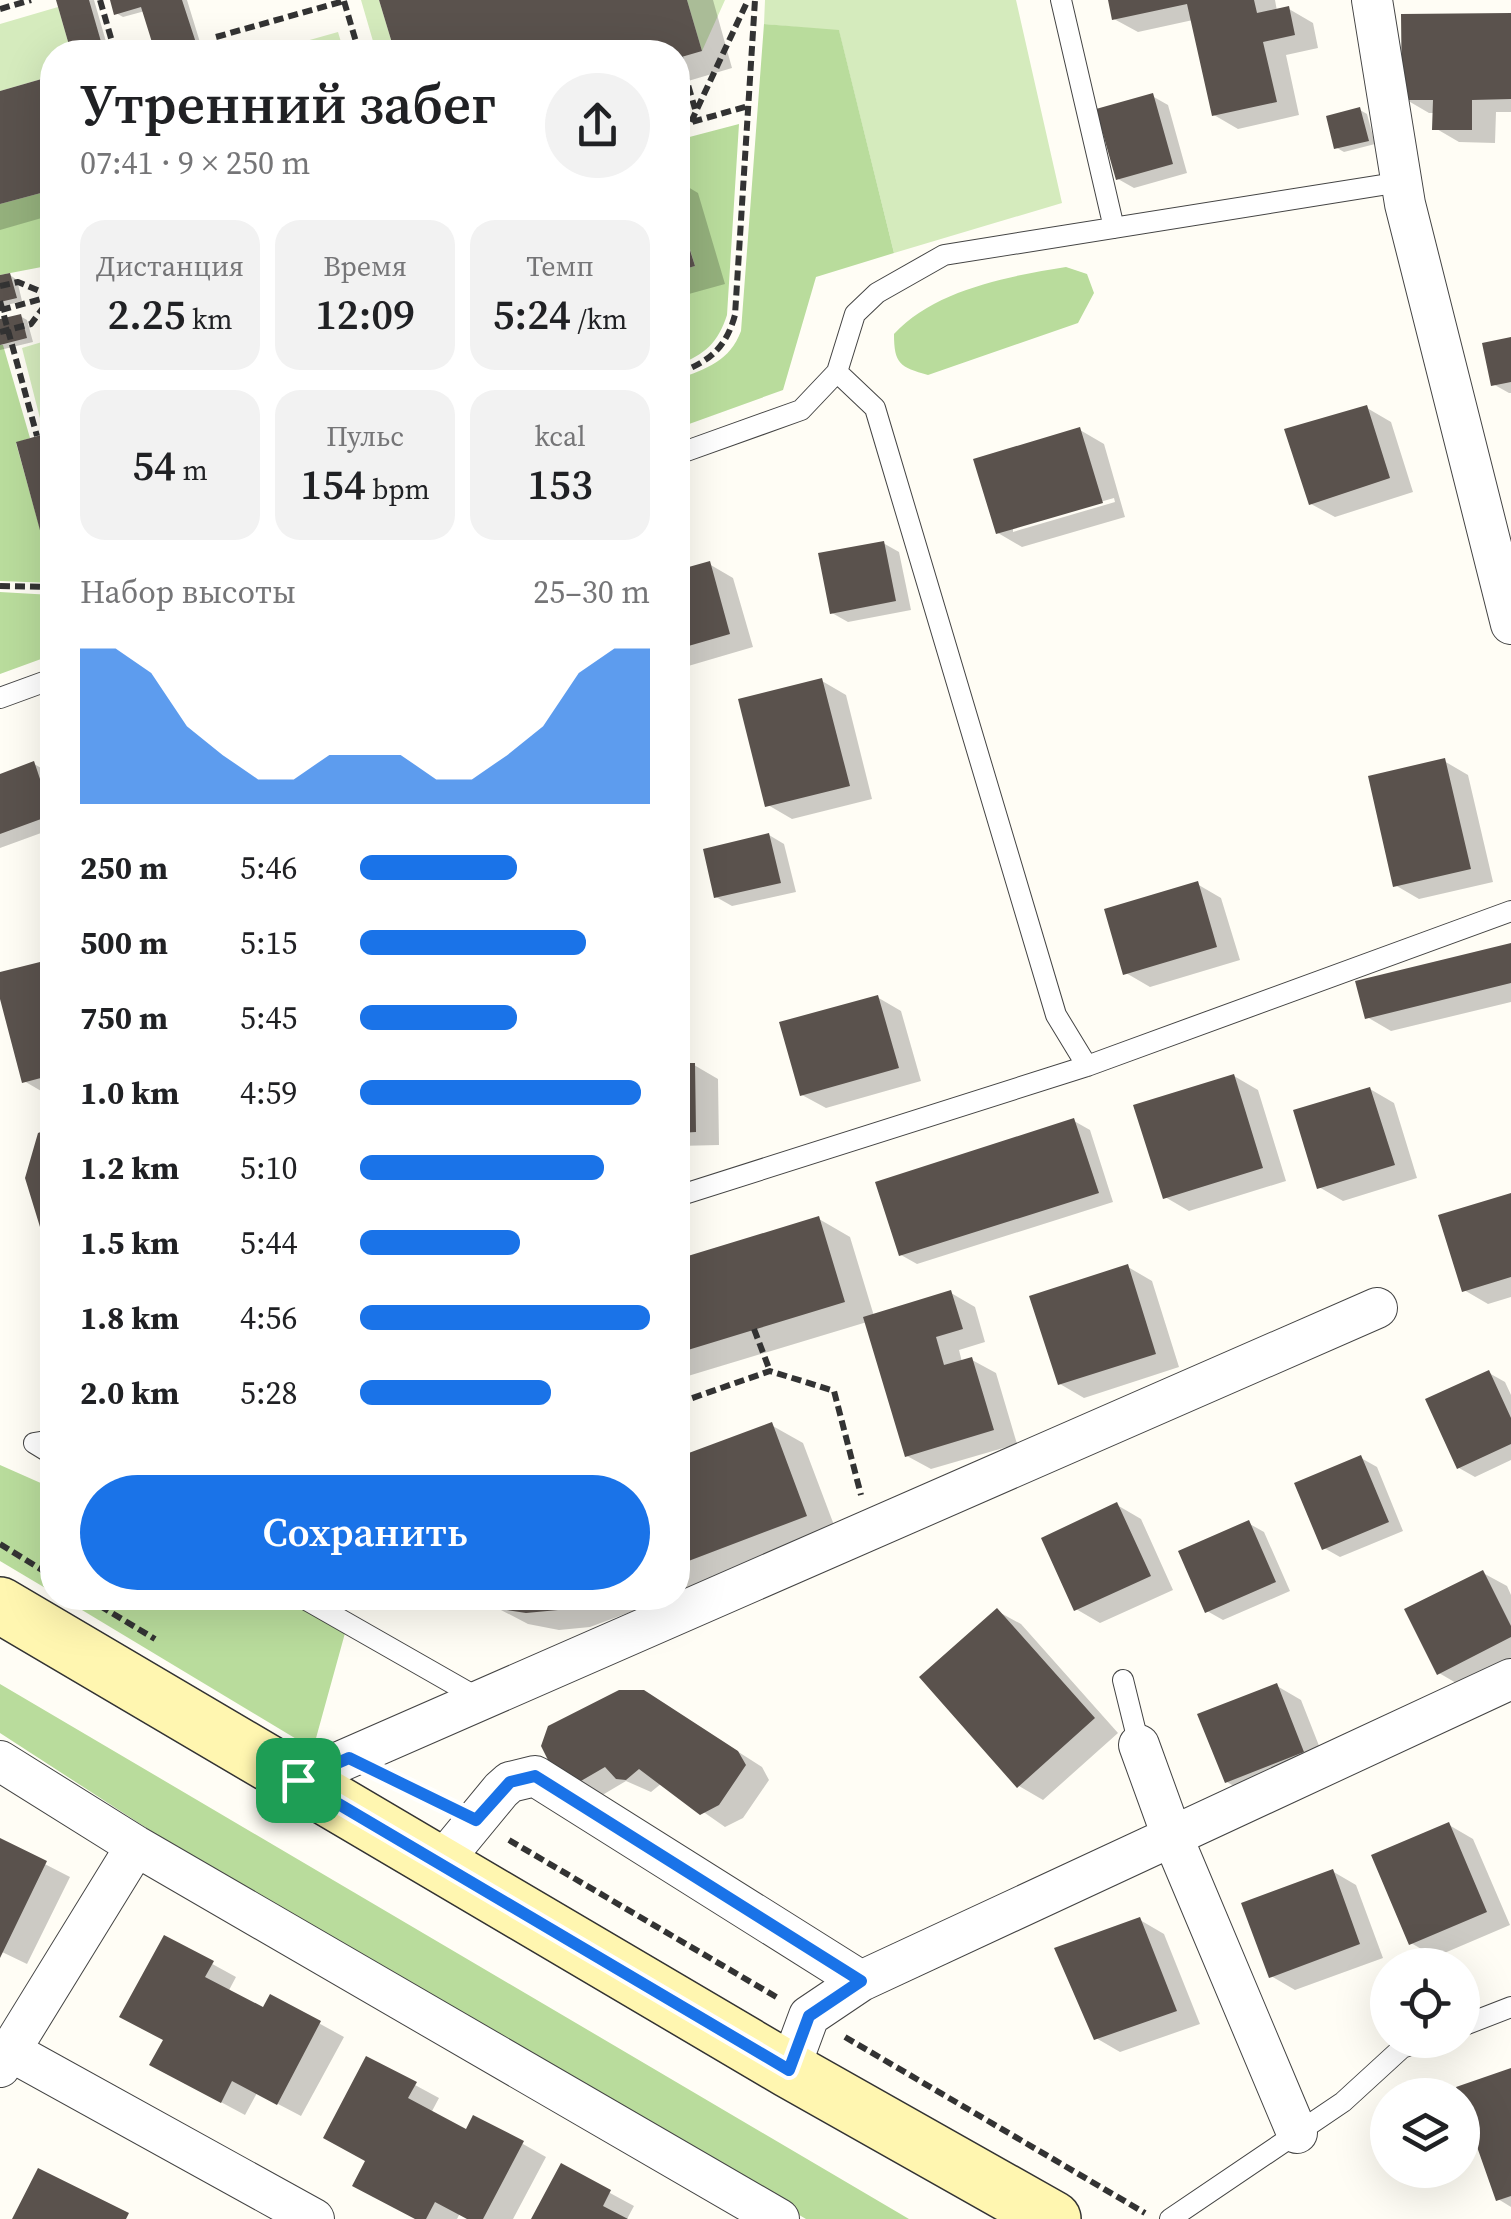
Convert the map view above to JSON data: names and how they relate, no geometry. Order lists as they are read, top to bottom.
{
  "page": {
    "heading": ["Утренний забег", "07:41 · 9 × 250 m"],
    "stats": [
      ["Дистанция", "2.25 km"],
      ["Время", "12:09"],
      ["Темп", "5:24 /km"],
      ["54 m"],
      ["Пульс", "154 bpm"],
      ["kcal", "153"]
    ],
    "chart": ["Набор высоты", "25–30 m"],
    "list": [
      {
        "name": "250 m",
        "note": "5:46"
      },
      {
        "name": "500 m",
        "note": "5:15"
      },
      {
        "name": "750 m",
        "note": "5:45"
      },
      {
        "name": "1.0 km",
        "note": "4:59"
      },
      {
        "name": "1.2 km",
        "note": "5:10"
      },
      {
        "name": "1.5 km",
        "note": "5:44"
      },
      {
        "name": "1.8 km",
        "note": "4:56"
      },
      {
        "name": "2.0 km",
        "note": "5:28"
      }
    ],
    "buttons": "Сохранить"
  }
}
